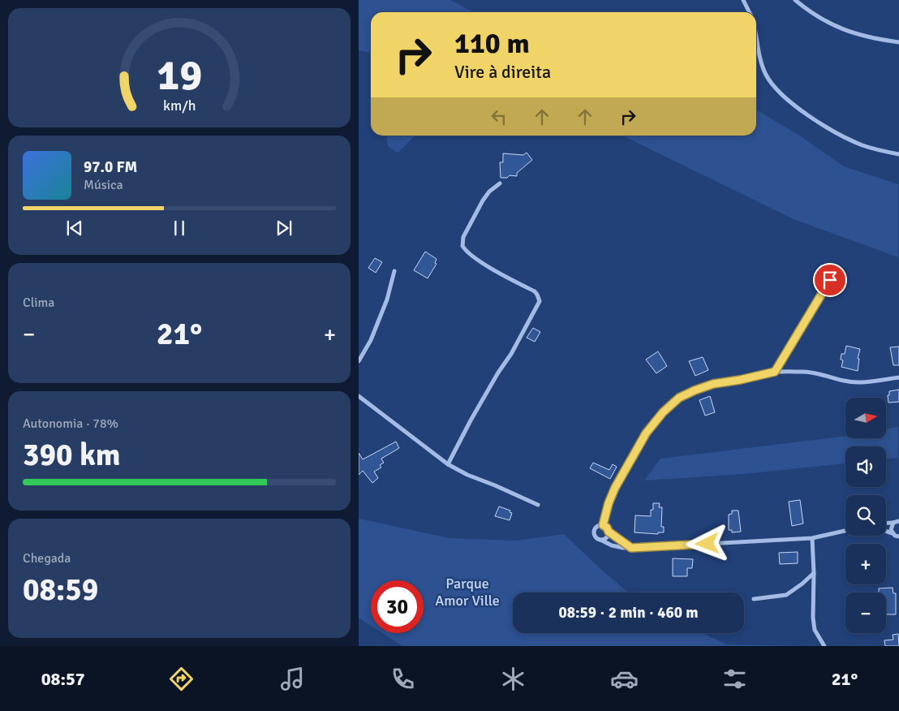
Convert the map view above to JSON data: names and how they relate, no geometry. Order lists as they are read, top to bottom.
{
  "parks": ["Parque Amor Ville"],
  "north": "right",
  "page": {
    "turn": ["110 m", "Vire à direita"],
    "song": ["97.0 FM", "Música"],
    "tile": [
      "Clima",
      ["Autonomia · 78%", "390 km"],
      ["Chegada", "08:59"]
    ],
    "heat": ["−", "21°", "+"],
    "map_buttons": ["+", "−"],
    "limit": "30",
    "trip": "08:59 · 2 min · 460 m",
    "tabs": ["08:57", "21°"],
    "gauge": ["19", "km/h"]
  }
}
